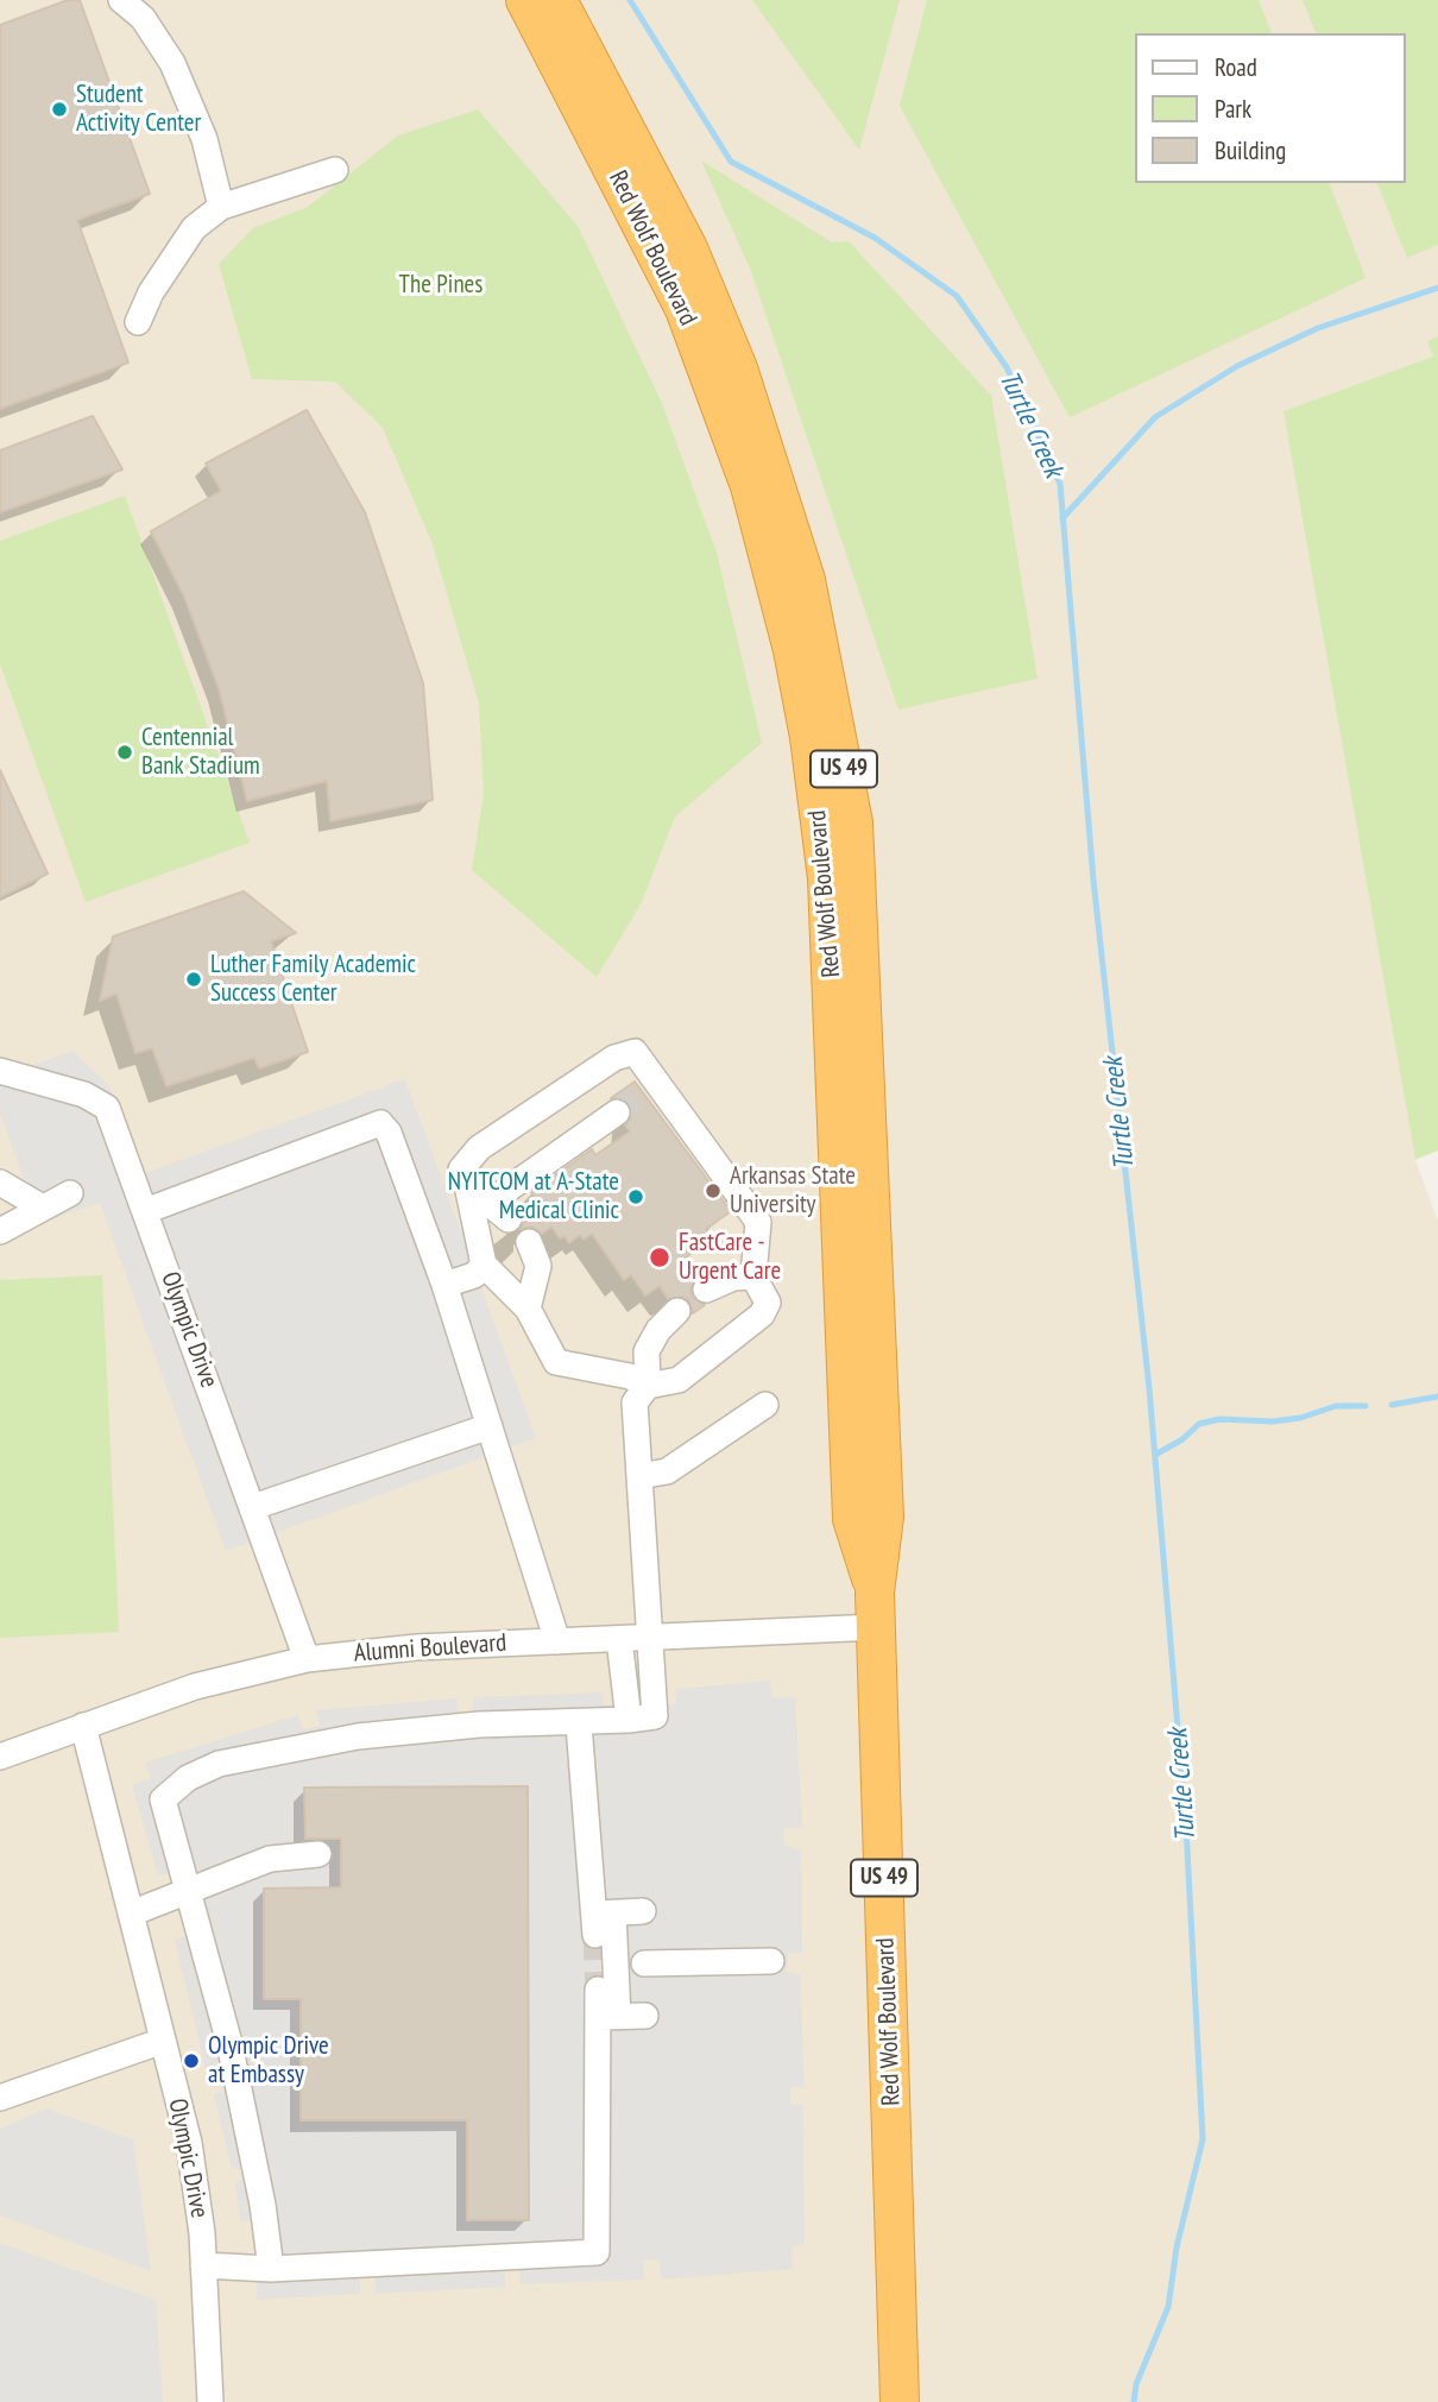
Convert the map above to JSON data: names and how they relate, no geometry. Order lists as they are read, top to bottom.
{
  "streets": {
    "highway": ["Red Wolf Boulevard", "US 49"],
    "street": ["Olympic Drive", "Alumni Boulevard"]
  },
  "crossings": [
    ["Red Wolf Boulevard", "Alumni Boulevard"],
    ["Olympic Drive", "Alumni Boulevard"]
  ],
  "water": ["Turtle Creek"],
  "parks": ["The Pines"],
  "places": [
    "Student Activity Center",
    "Centennial Bank Stadium",
    "Luther Family Academic Success Center",
    "Arkansas State University",
    "NYITCOM at A-State Medical Clinic",
    "FastCare - Urgent Care",
    "Olympic Drive at Embassy"
  ],
  "legend": ["Road", "Park", "Building"]
}
